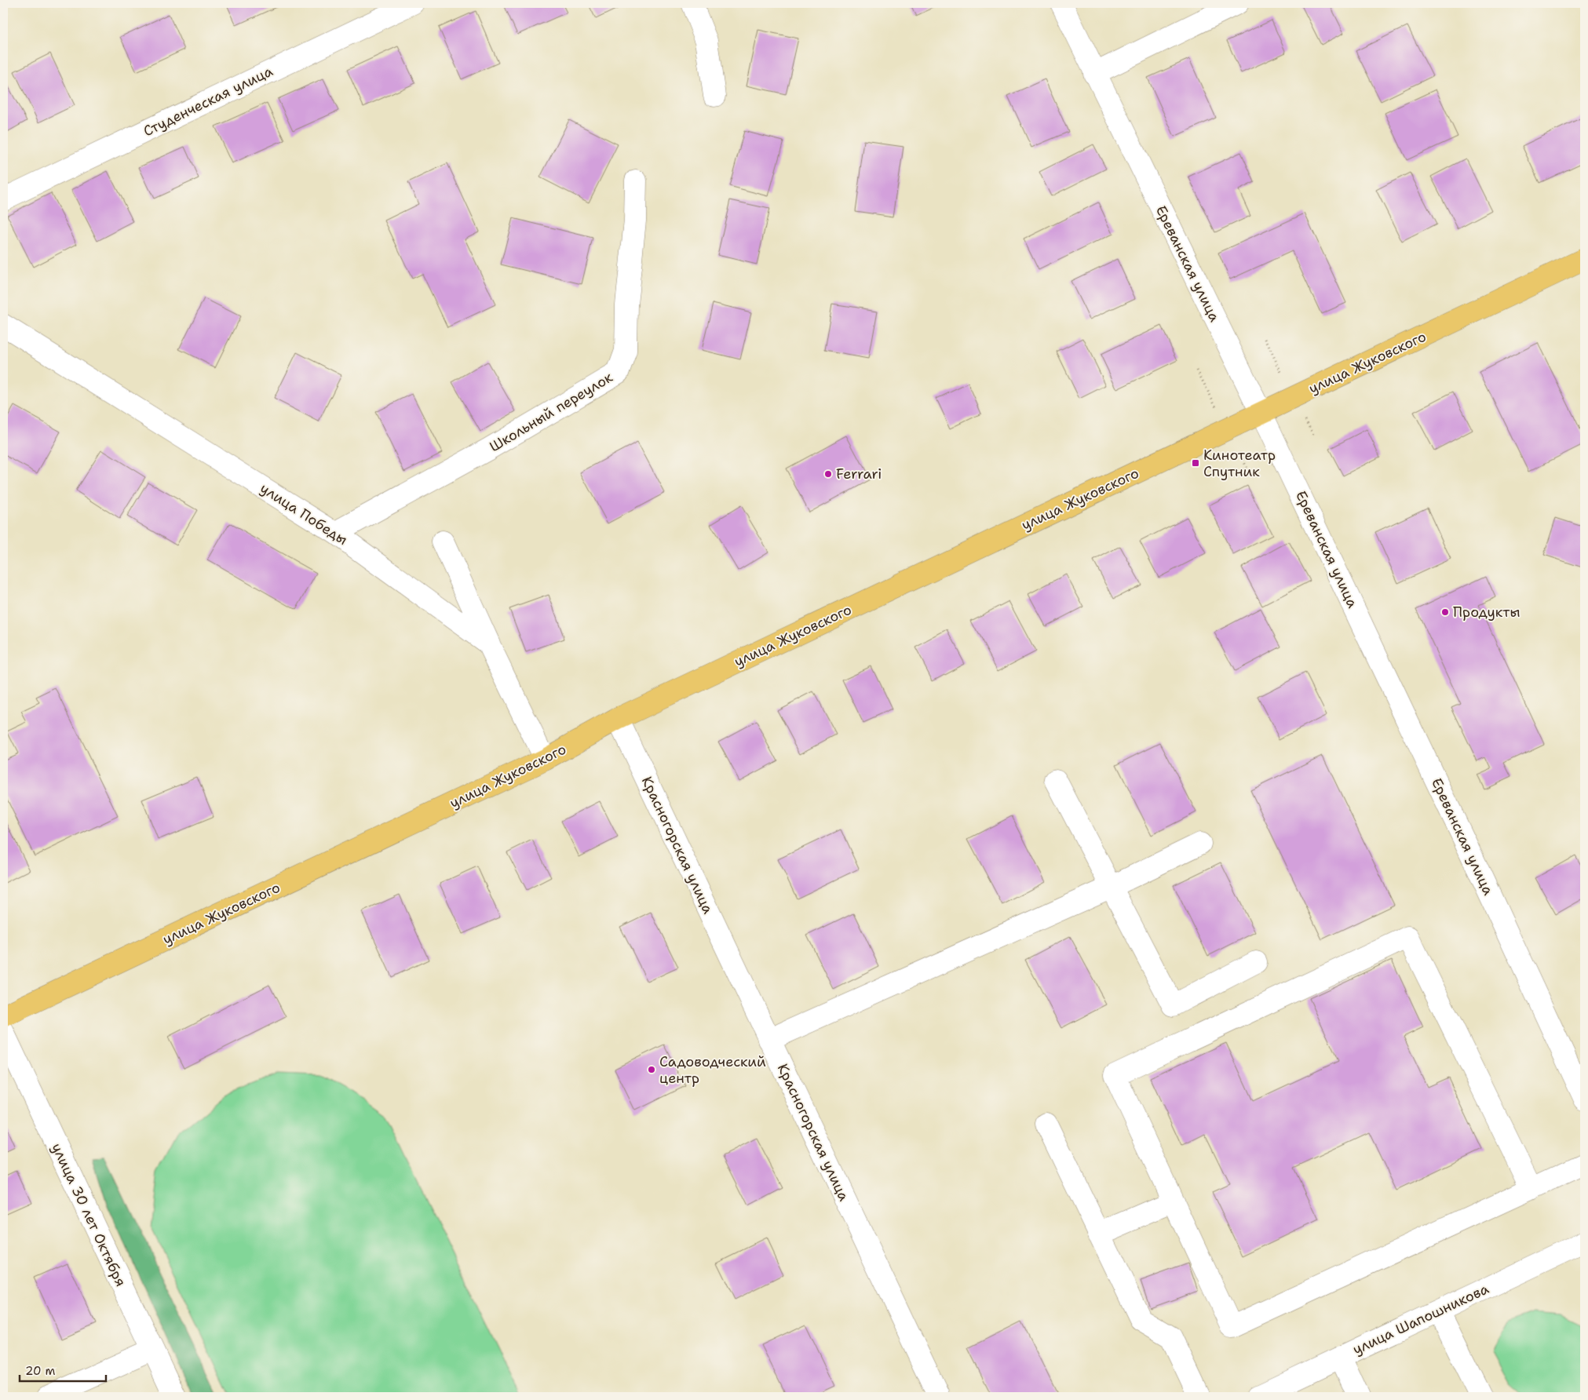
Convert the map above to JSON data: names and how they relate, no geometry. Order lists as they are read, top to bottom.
{
  "streets": {
    "main road": ["улица Жуковского"],
    "street": [
      "Студенческая улица",
      "Ереванская улица",
      "Школьный переулок",
      "улица Победы",
      "Красногорская улица",
      "улица 30 лет Октября",
      "улица Шапошникова"
    ]
  },
  "crossings": [
    ["Ереванская улица", "улица Жуковского"],
    ["улица Жуковского", "улица Победы"],
    ["улица Жуковского", "Красногорская улица"],
    ["Школьный переулок", "улица Победы"]
  ],
  "places": {
    "transit": ["Кинотеатр Спутник"],
    "other": ["Ferrari", "Продукты", "Садоводческий центр"]
  },
  "scale_bar": "20 m"
}
